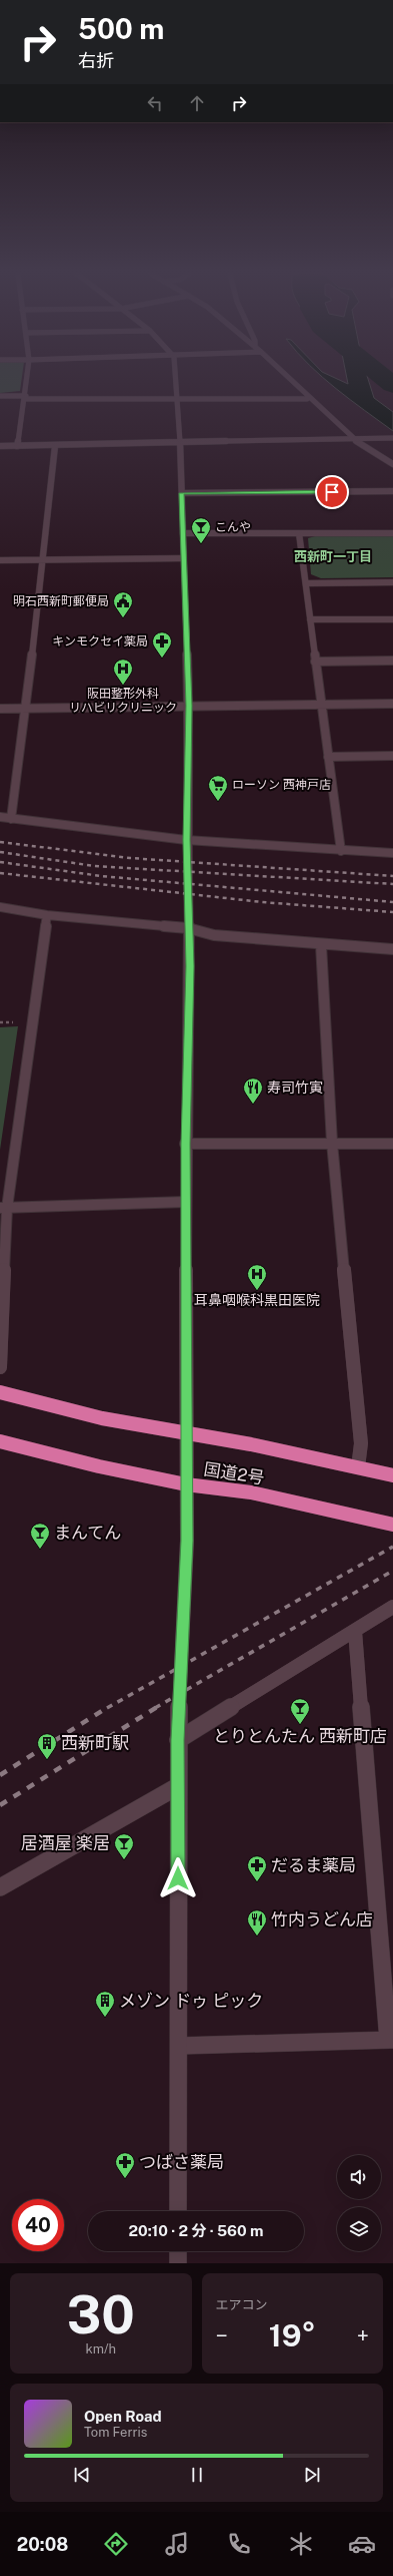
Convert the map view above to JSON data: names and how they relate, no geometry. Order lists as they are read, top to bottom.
{
  "streets": {
    "highway": ["国道2号"]
  },
  "districts": ["西新町一丁目"],
  "places": {
    "bar": [
      "こんや",
      "まんてん",
      "とりとんたん 西新町店",
      "居酒屋 楽居"
    ],
    "public building": ["明石西新町郵便局"],
    "pharmacy": ["キンモクセイ薬局", "だるま薬局", "つばさ薬局"],
    "hospital": ["阪田整形外科 リハビリクリニック", "耳鼻咽喉科黒田医院"],
    "supermarket": ["ローソン 西神戸店"],
    "restaurant": ["寿司竹寅", "竹内うどん店"],
    "building": ["西新町駅", "メゾン ドゥ ピック"]
  },
  "page": {
    "turn": ["500 m", "右折"],
    "limit": "40",
    "trip": "20:10 · 2 分 · 560 m",
    "tile": [
      ["30", "km/h"],
      "エアコン"
    ],
    "heat": ["−", "19°", "+"],
    "song": ["Open Road", "Tom Ferris"],
    "tabs": "20:08"
  }
}
